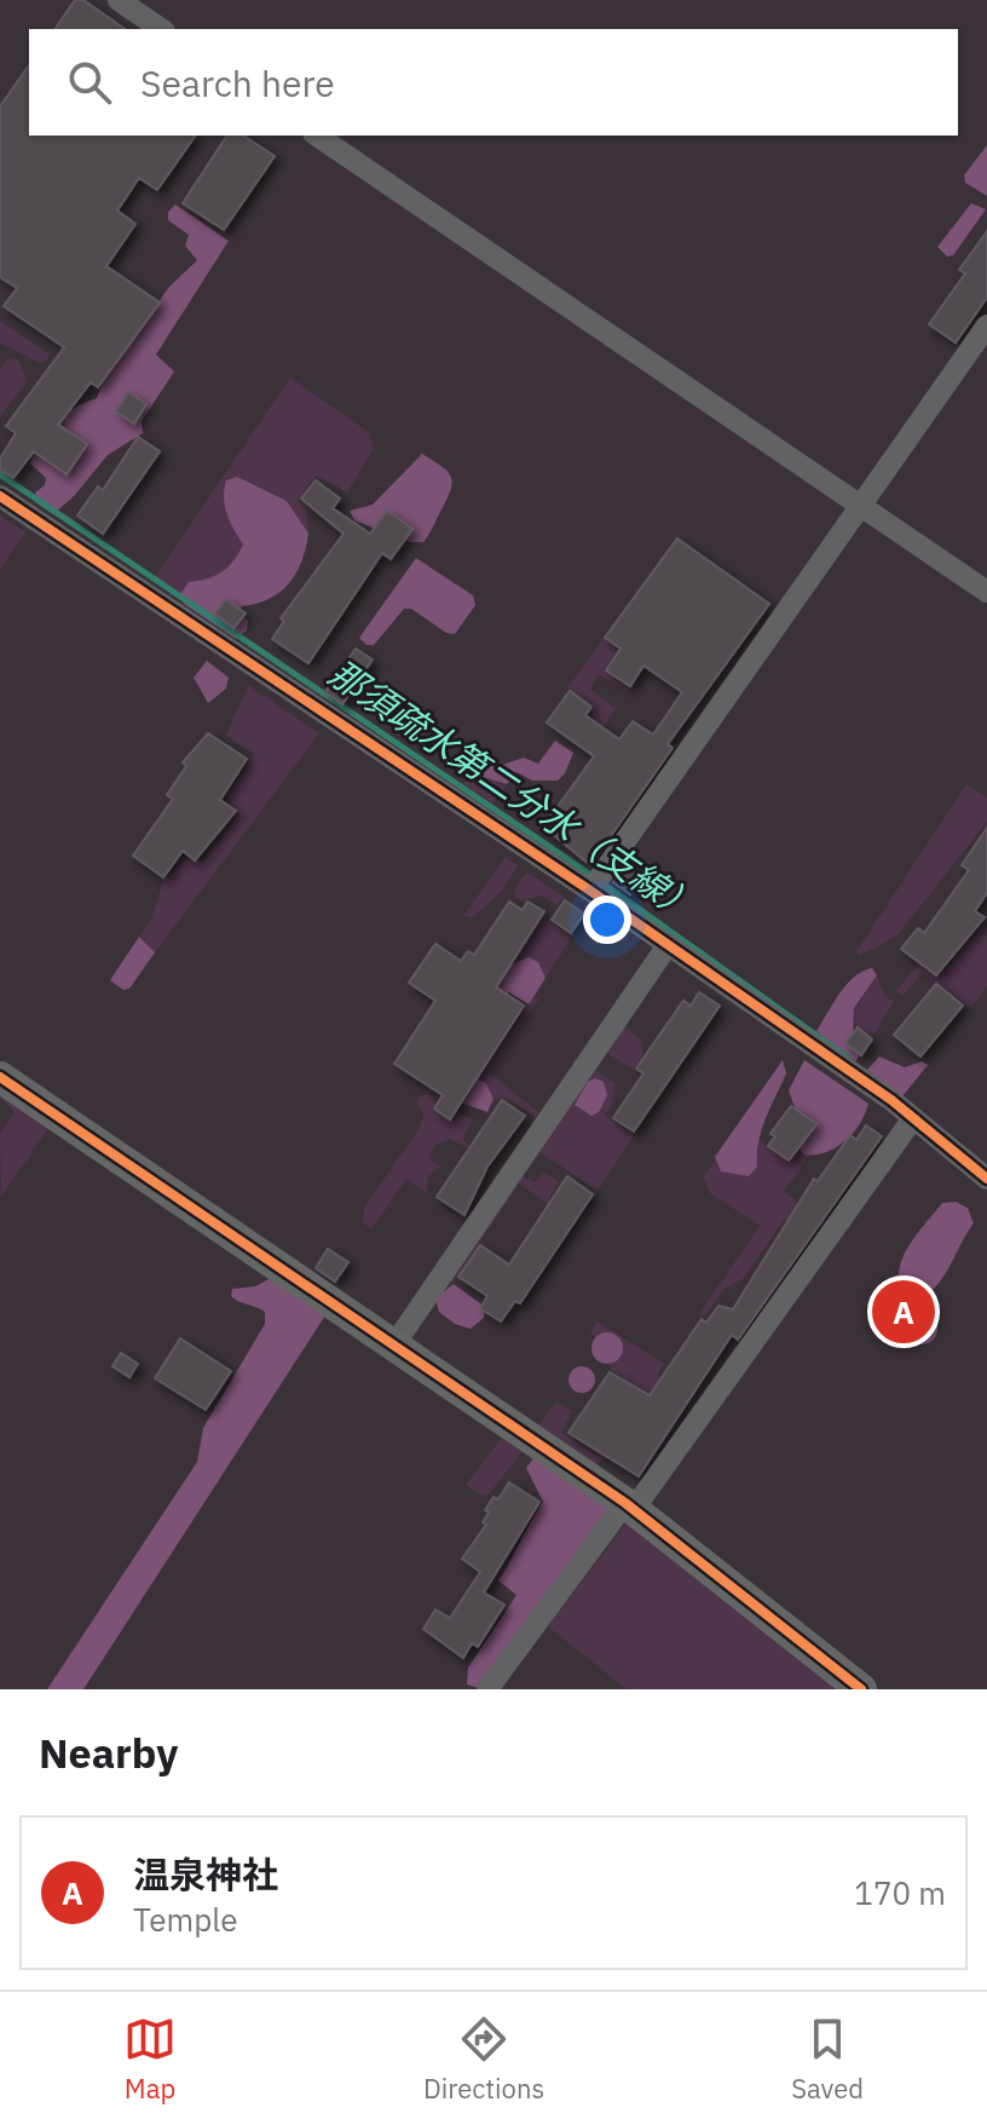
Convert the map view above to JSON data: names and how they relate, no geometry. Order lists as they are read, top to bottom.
{
  "water": ["那須疏水第二分水（支線）"],
  "page": {
    "search": "Search here",
    "pins": "A",
    "heading": "Nearby",
    "list": [
      {
        "mark": "A",
        "name": "温泉神社",
        "note": "Temple",
        "value": "170 m"
      }
    ],
    "nav": ["Map", "Directions", "Saved"]
  }
}
